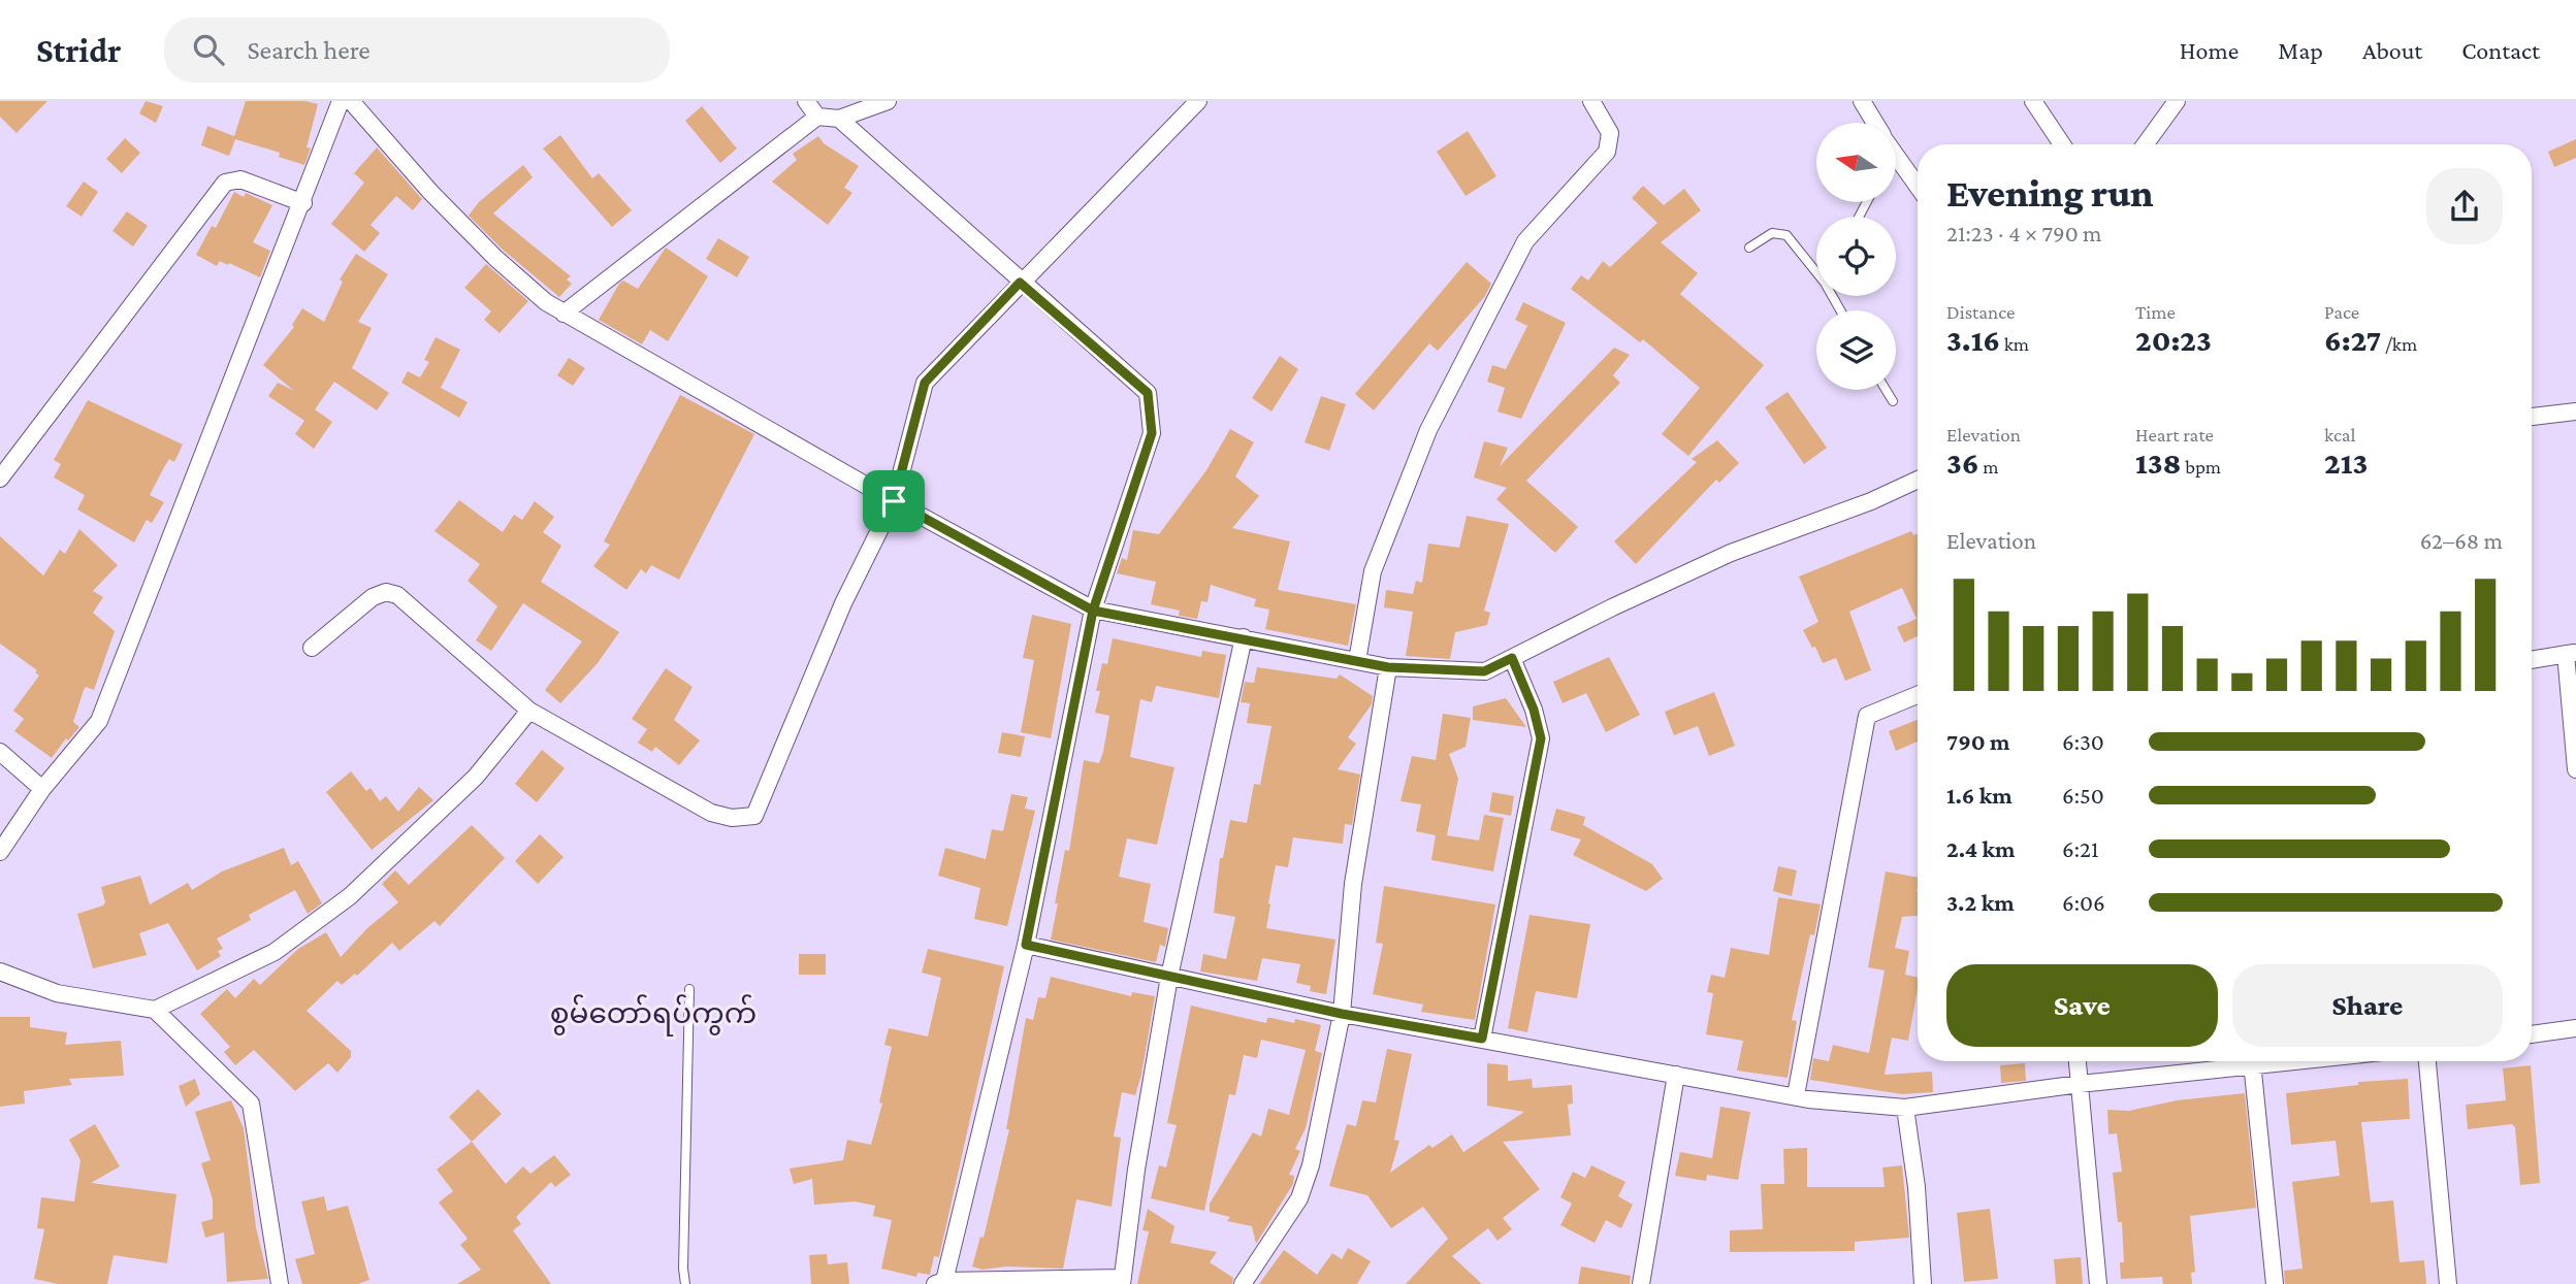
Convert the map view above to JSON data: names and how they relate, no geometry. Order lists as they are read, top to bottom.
{
  "districts": ["စွမ်တော်ရပ်ကွက်"],
  "north": "left",
  "page": {
    "header": "Stridr",
    "search": "Search here",
    "nav": [
      "Home",
      "Map",
      "About",
      "Contact"
    ],
    "heading": ["Evening run", "21:23 · 4 × 790 m"],
    "stats": [
      ["Distance", "3.16 km"],
      ["Time", "20:23"],
      ["Pace", "6:27 /km"],
      ["Elevation", "36 m"],
      ["Heart rate", "138 bpm"],
      ["kcal", "213"]
    ],
    "chart": ["Elevation", "62–68 m"],
    "list": [
      {
        "name": "790 m",
        "note": "6:30"
      },
      {
        "name": "1.6 km",
        "note": "6:50"
      },
      {
        "name": "2.4 km",
        "note": "6:21"
      },
      {
        "name": "3.2 km",
        "note": "6:06"
      }
    ],
    "buttons": ["Save", "Share"]
  }
}
